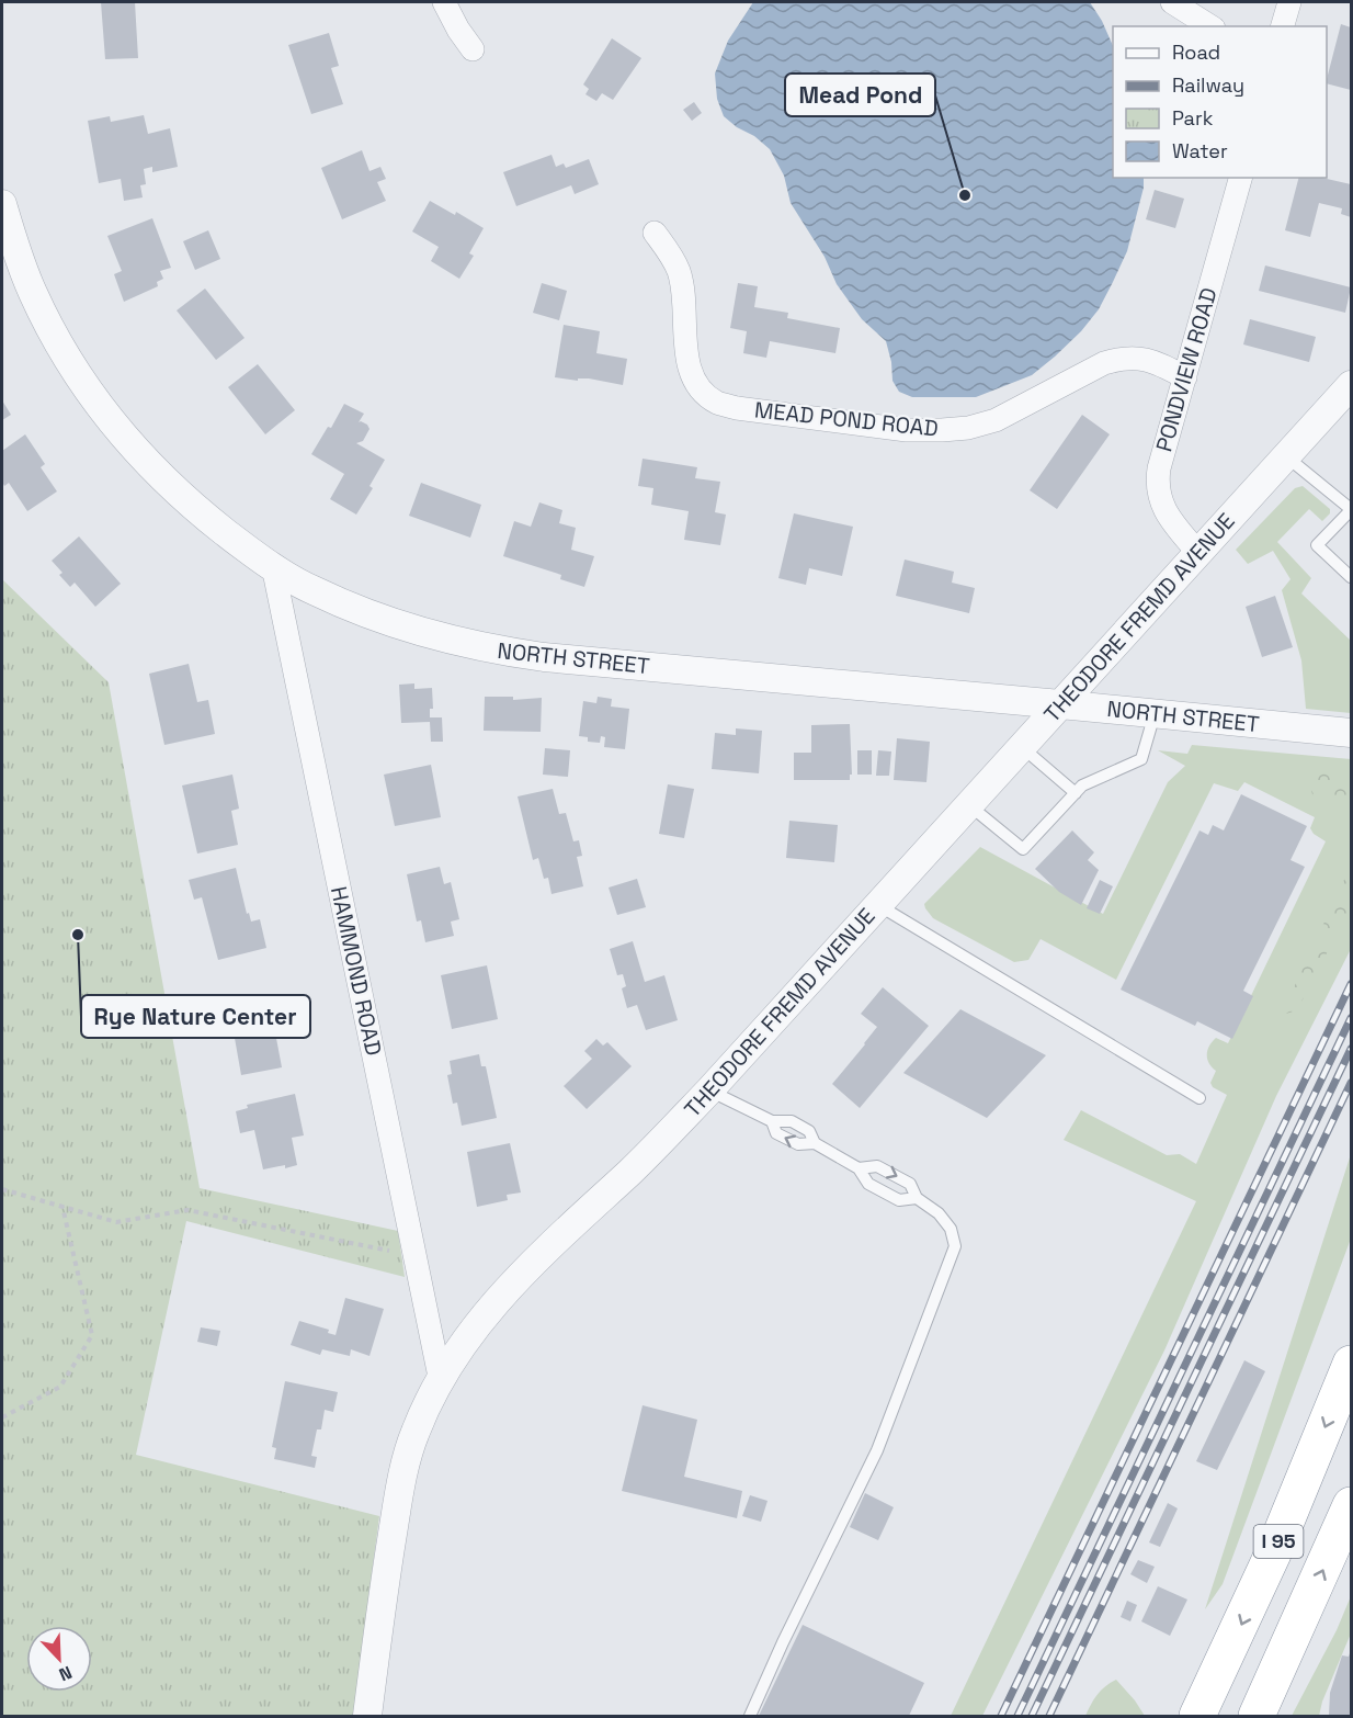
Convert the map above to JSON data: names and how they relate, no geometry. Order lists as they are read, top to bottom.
{
  "streets": {
    "highway": ["I 95"],
    "street": [
      "PONDVIEW ROAD",
      "MEAD POND ROAD",
      "THEODORE FREMD AVENUE",
      "NORTH STREET",
      "HAMMOND ROAD"
    ]
  },
  "crossings": [
    ["PONDVIEW ROAD", "MEAD POND ROAD"],
    ["PONDVIEW ROAD", "THEODORE FREMD AVENUE"],
    ["THEODORE FREMD AVENUE", "NORTH STREET"],
    ["THEODORE FREMD AVENUE", "HAMMOND ROAD"],
    ["NORTH STREET", "HAMMOND ROAD"]
  ],
  "places": ["Mead Pond", "Rye Nature Center"],
  "legend": [
    "Road",
    "Railway",
    "Park",
    "Water"
  ],
  "north": "bottom right"
}
